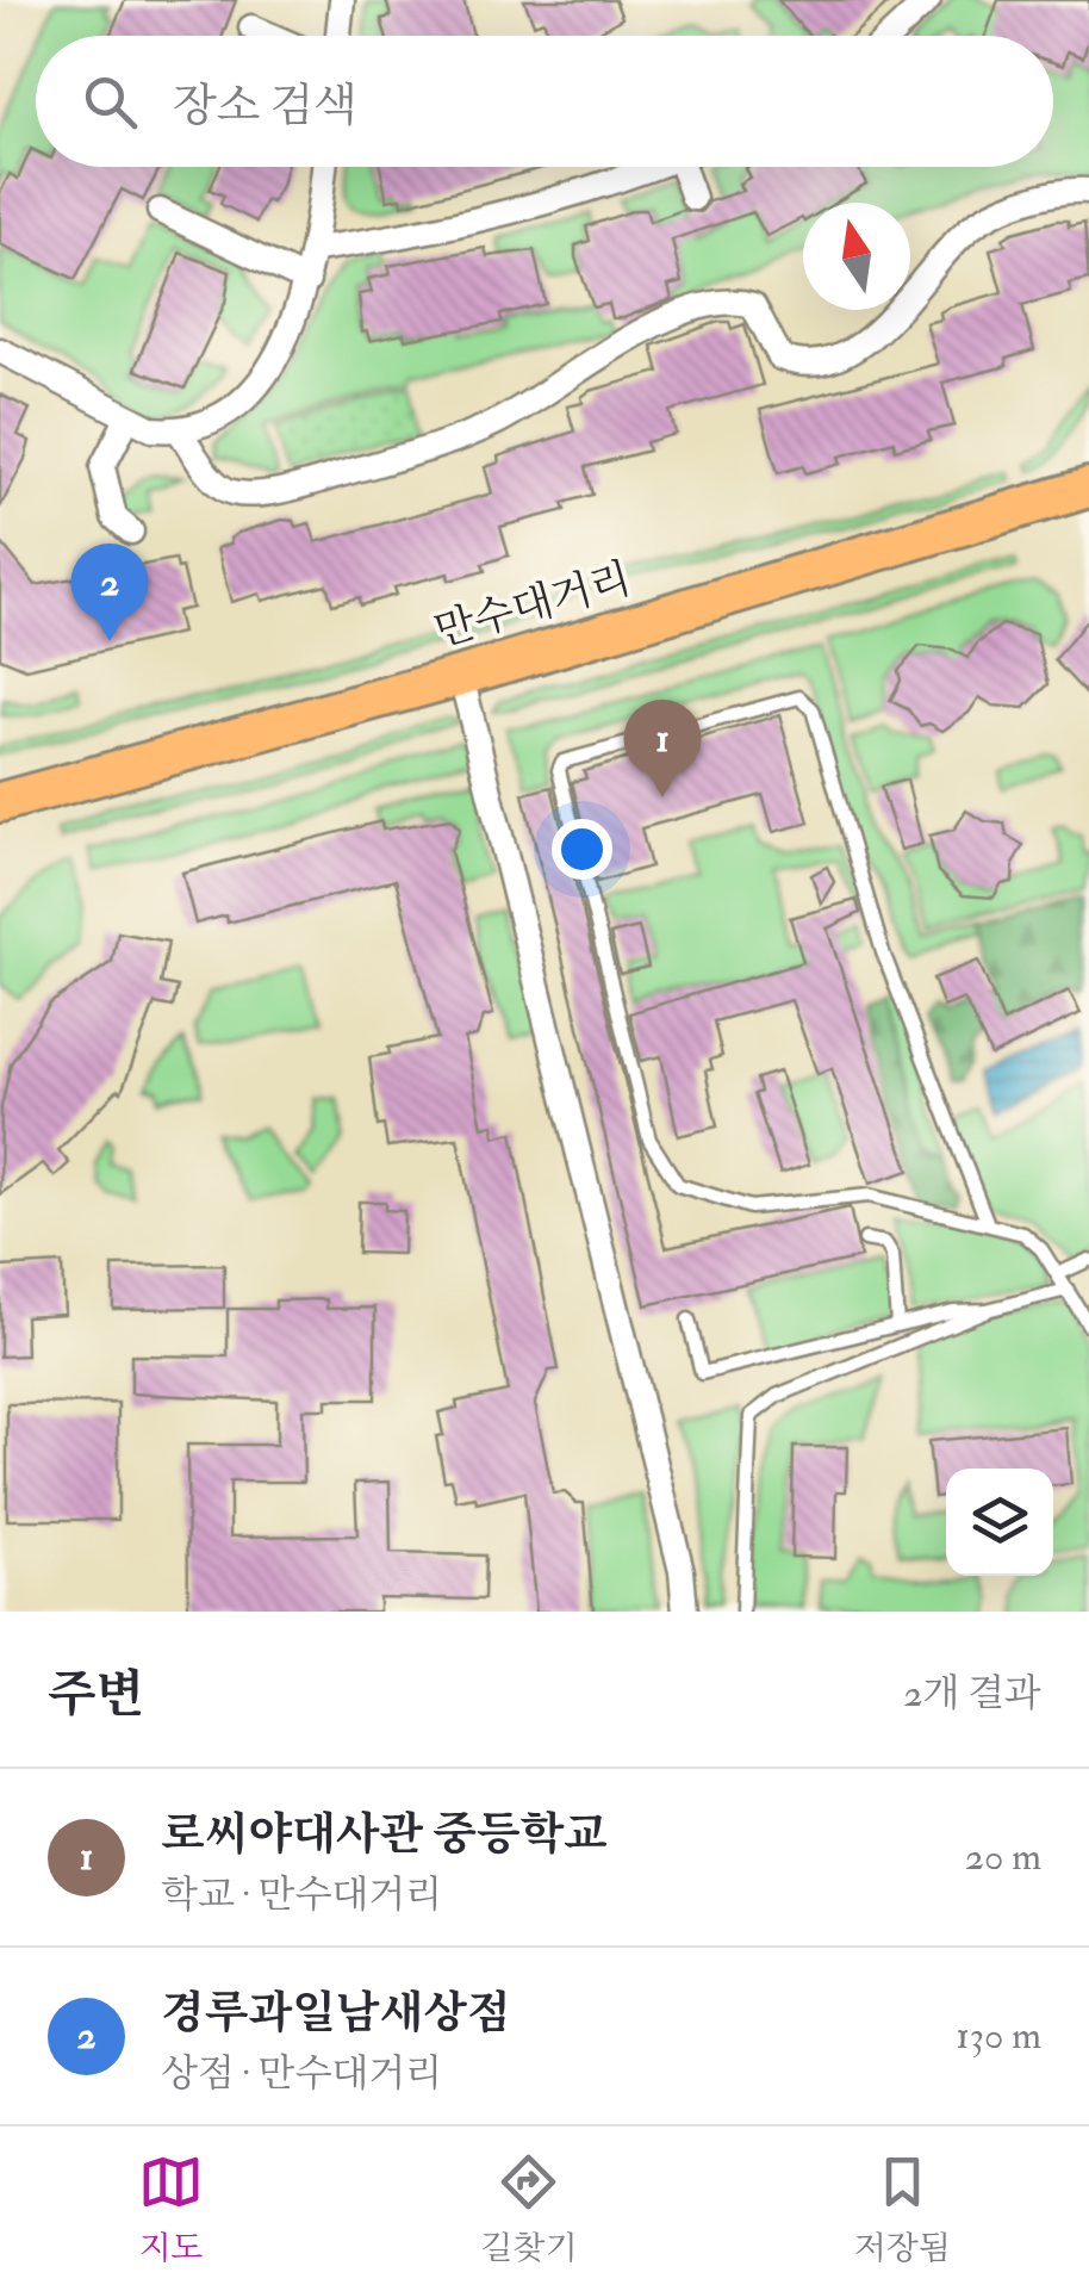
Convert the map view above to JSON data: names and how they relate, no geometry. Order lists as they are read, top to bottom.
{
  "streets": {
    "main road": ["만수대거리"]
  },
  "north": "top",
  "page": {
    "search": "장소 검색",
    "pins": ["2", "1"],
    "heading": ["주변", "2개 결과"],
    "list": [
      {
        "mark": "1",
        "name": "로씨야대사관 중등학교",
        "note": "학교 · 만수대거리",
        "value": "20 m"
      },
      {
        "mark": "2",
        "name": "경루과일남새상점",
        "note": "상점 · 만수대거리",
        "value": "130 m"
      }
    ],
    "nav": ["지도", "길찾기", "저장됨"]
  }
}
